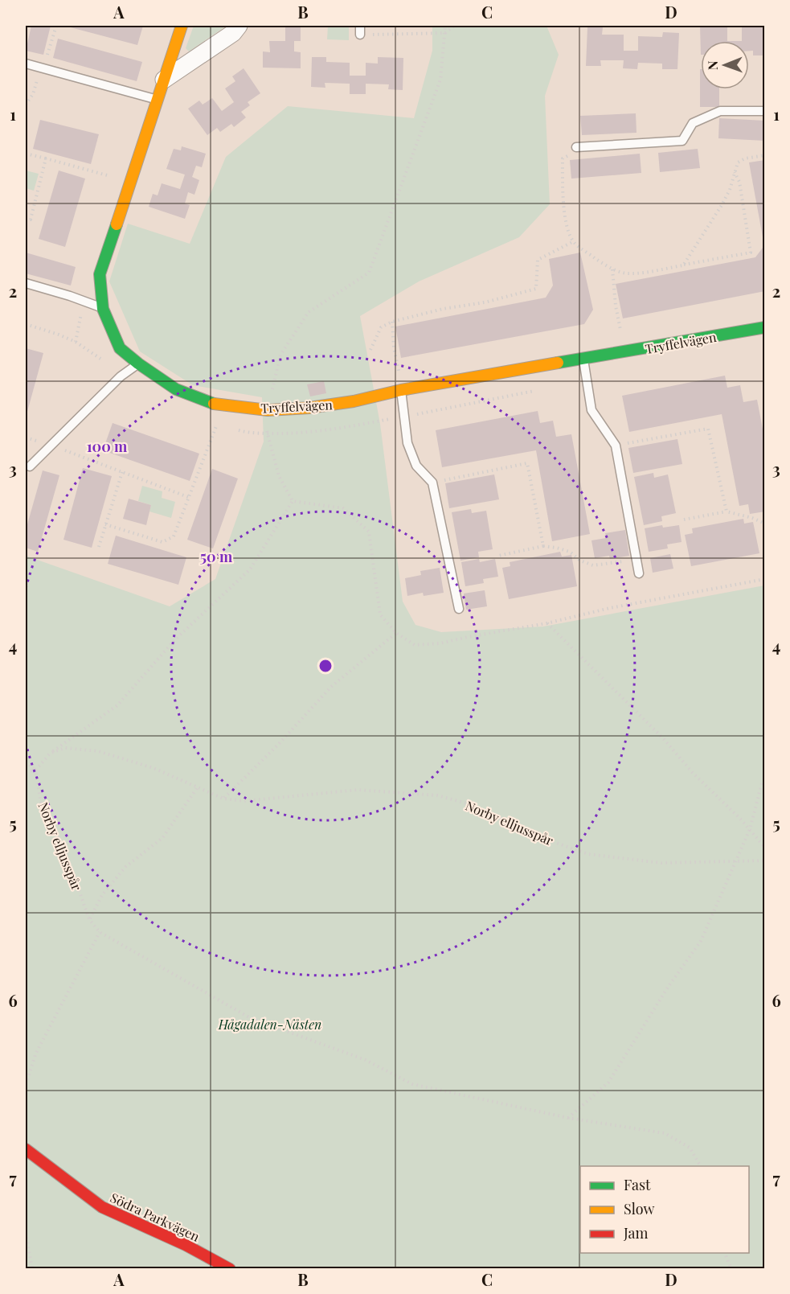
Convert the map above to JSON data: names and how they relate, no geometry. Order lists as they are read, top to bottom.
{
  "streets": {
    "street": ["Tryffelvägen", "Södra Parkvägen"],
    "path": ["Norby elljusspår"]
  },
  "parks": ["Hågadalen-Nåsten"],
  "legend": ["Fast", "Slow", "Jam"],
  "north": "left",
  "grid": {
    "columns": [
      "A",
      "B",
      "C",
      "D"
    ],
    "rows": [
      "1",
      "2",
      "3",
      "4",
      "5",
      "6",
      "7"
    ]
  },
  "rings": ["100 m", "50 m"]
}
